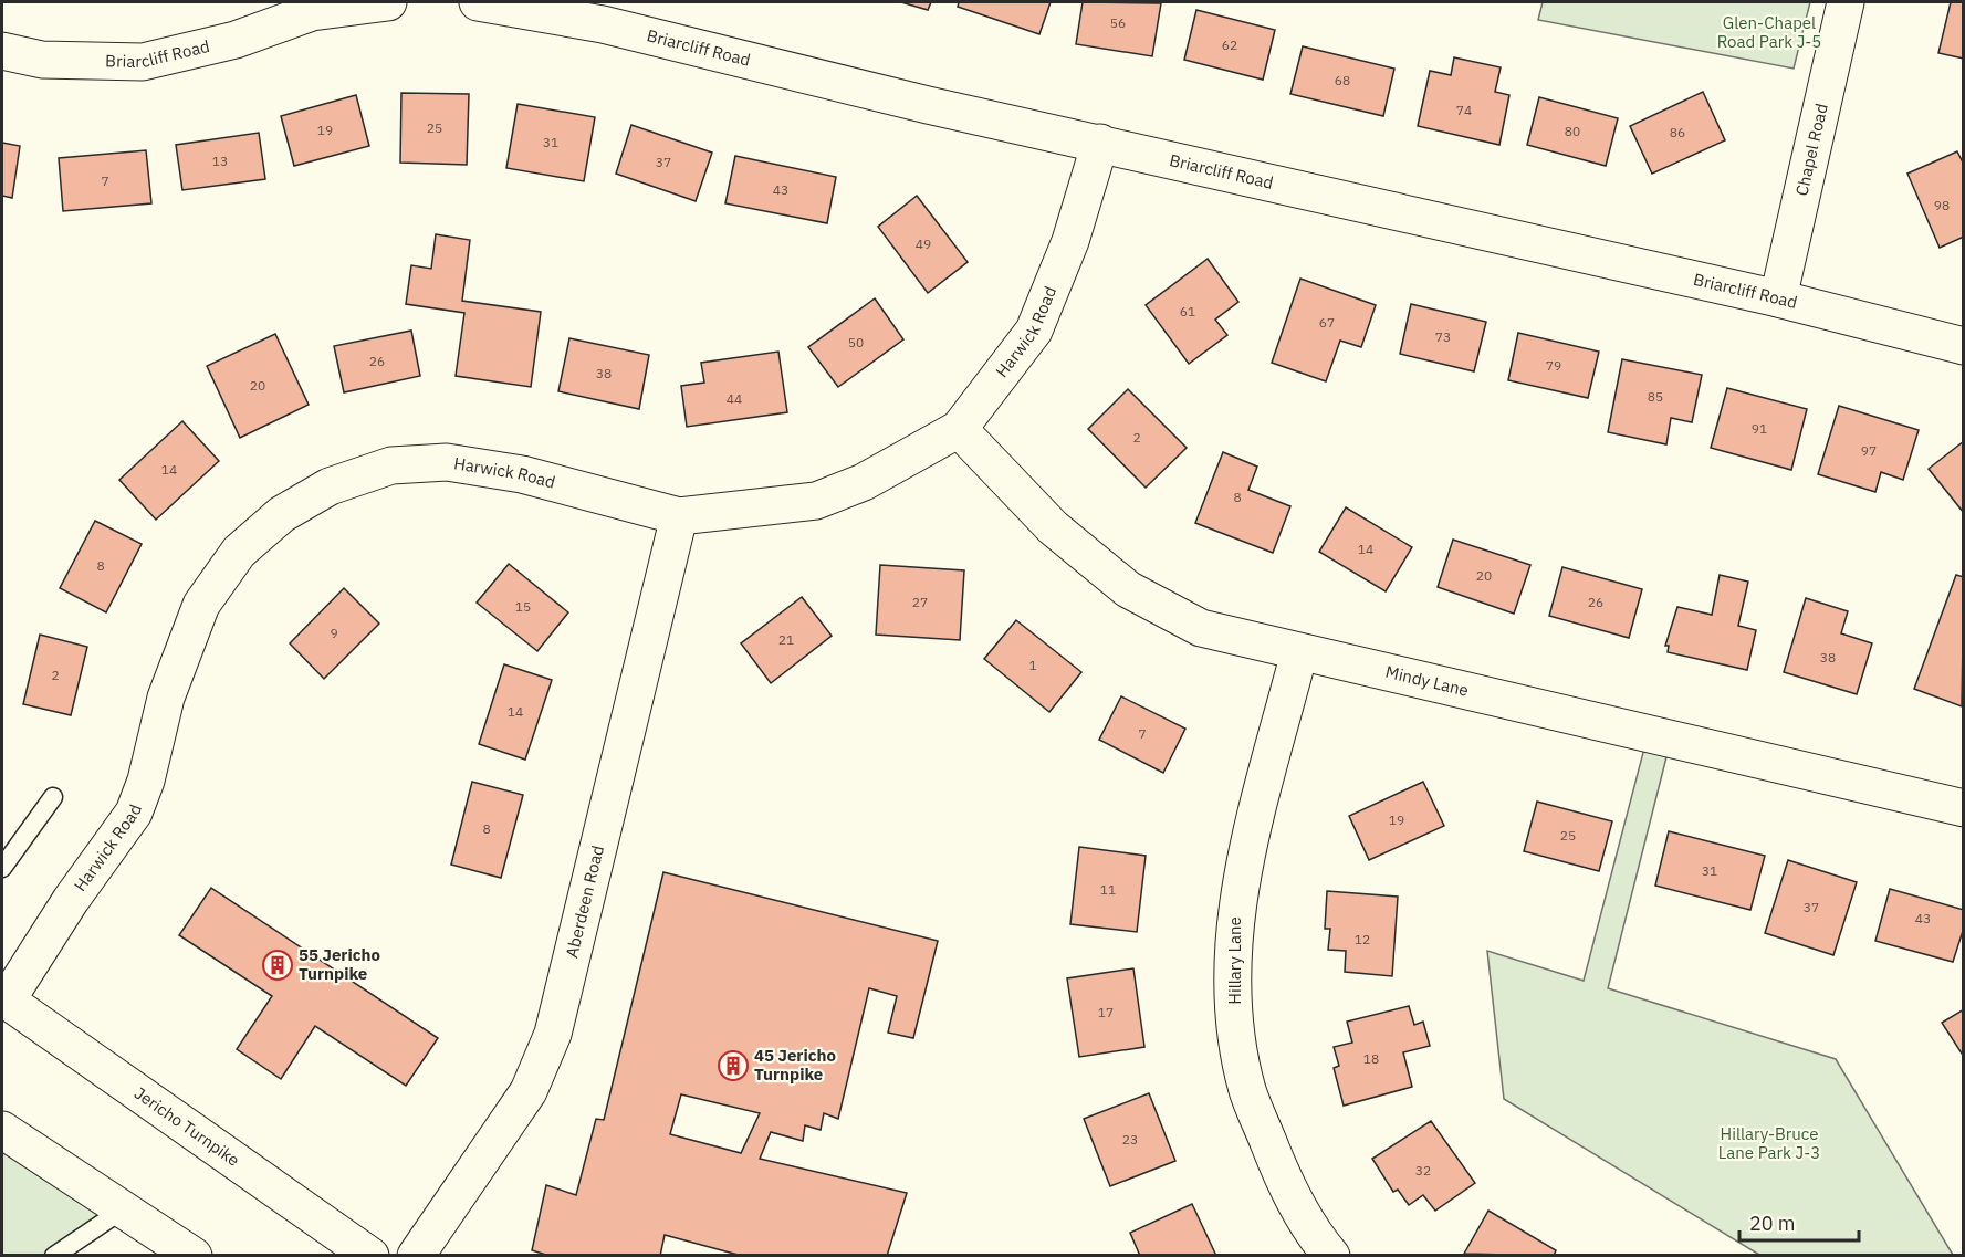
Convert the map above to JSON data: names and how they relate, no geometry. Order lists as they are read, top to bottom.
{
  "streets": {
    "street": [
      "Briarcliff Road",
      "Chapel Road",
      "Harwick Road",
      "Mindy Lane",
      "Aberdeen Road",
      "Hillary Lane",
      "Jericho Turnpike"
    ]
  },
  "crossings": [
    ["Briarcliff Road", "Chapel Road"],
    ["Briarcliff Road", "Harwick Road"],
    ["Harwick Road", "Mindy Lane"],
    ["Harwick Road", "Aberdeen Road"],
    ["Harwick Road", "Jericho Turnpike"],
    ["Mindy Lane", "Hillary Lane"]
  ],
  "parks": ["Glen-Chapel Road Park J-5", "Hillary-Bruce Lane Park J-3"],
  "places": {
    "building": ["55 Jericho Turnpike", "45 Jericho Turnpike"]
  },
  "house_numbers": [
    "56",
    "62",
    "68",
    "74",
    "25",
    "19",
    "80",
    "86",
    "31",
    "13",
    "37",
    "7",
    "43",
    "98",
    "49",
    "61",
    "67",
    "73",
    "50",
    "26",
    "79",
    "38",
    "20",
    "85",
    "44",
    "91",
    "2",
    "97",
    "14",
    "8",
    "14",
    "8",
    "20",
    "27",
    "26",
    "15",
    "9",
    "21",
    "38",
    "1",
    "2",
    "14",
    "7",
    "19",
    "8",
    "25",
    "31",
    "11",
    "37",
    "43",
    "12",
    "17",
    "18",
    "23",
    "32"
  ],
  "scale_bar": "20 m"
}
